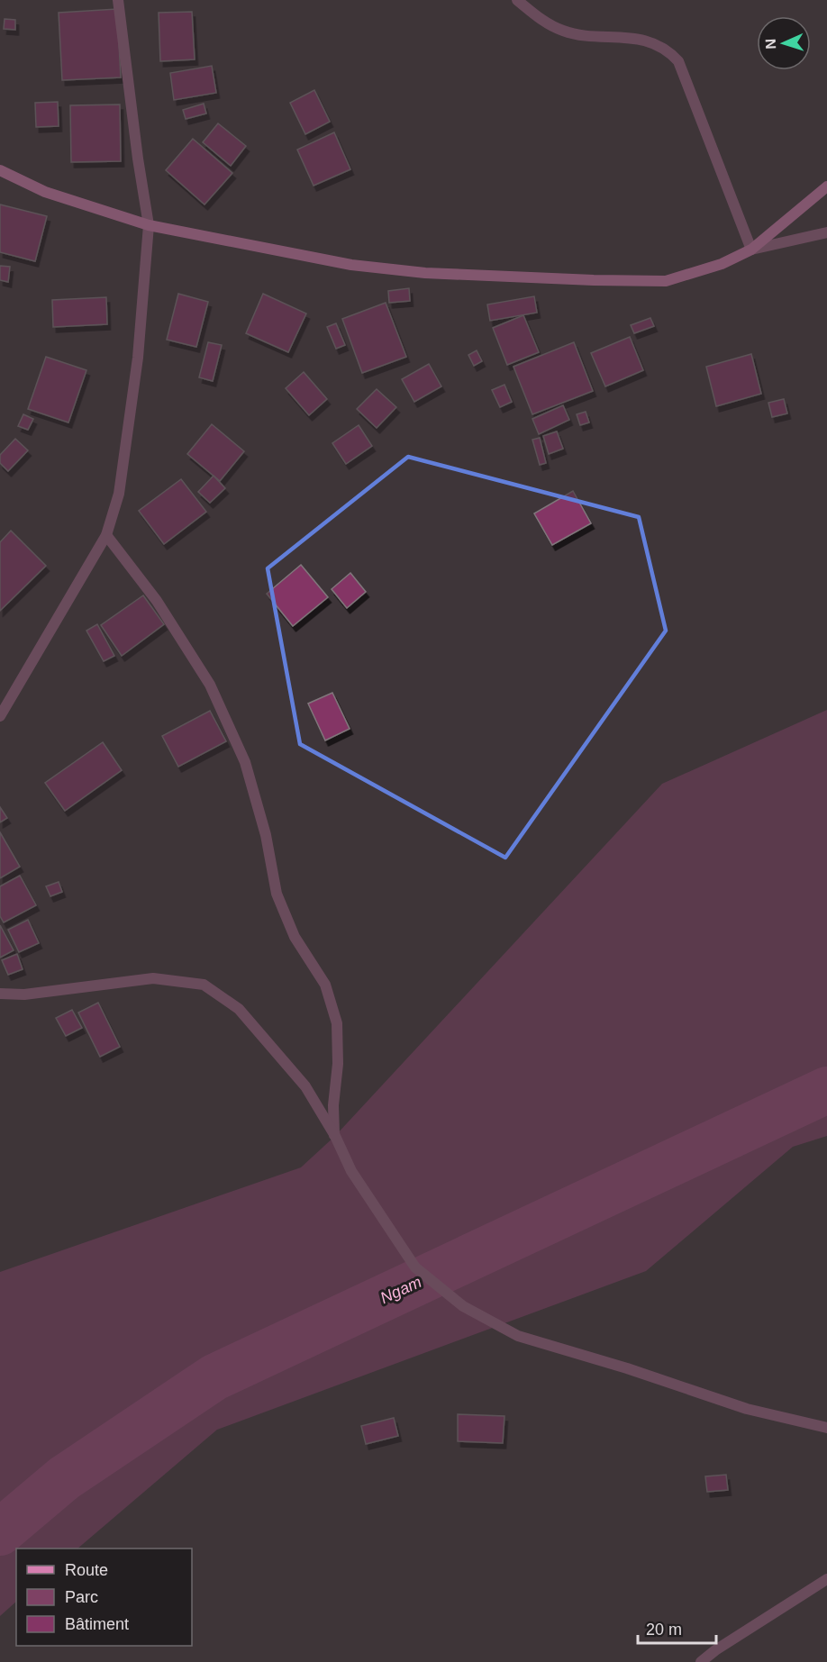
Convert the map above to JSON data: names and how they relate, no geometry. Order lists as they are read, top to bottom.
{
  "water": ["Ngam"],
  "legend": ["Route", "Parc", "Bâtiment"],
  "scale_bar": "20 m",
  "north": "left"
}
